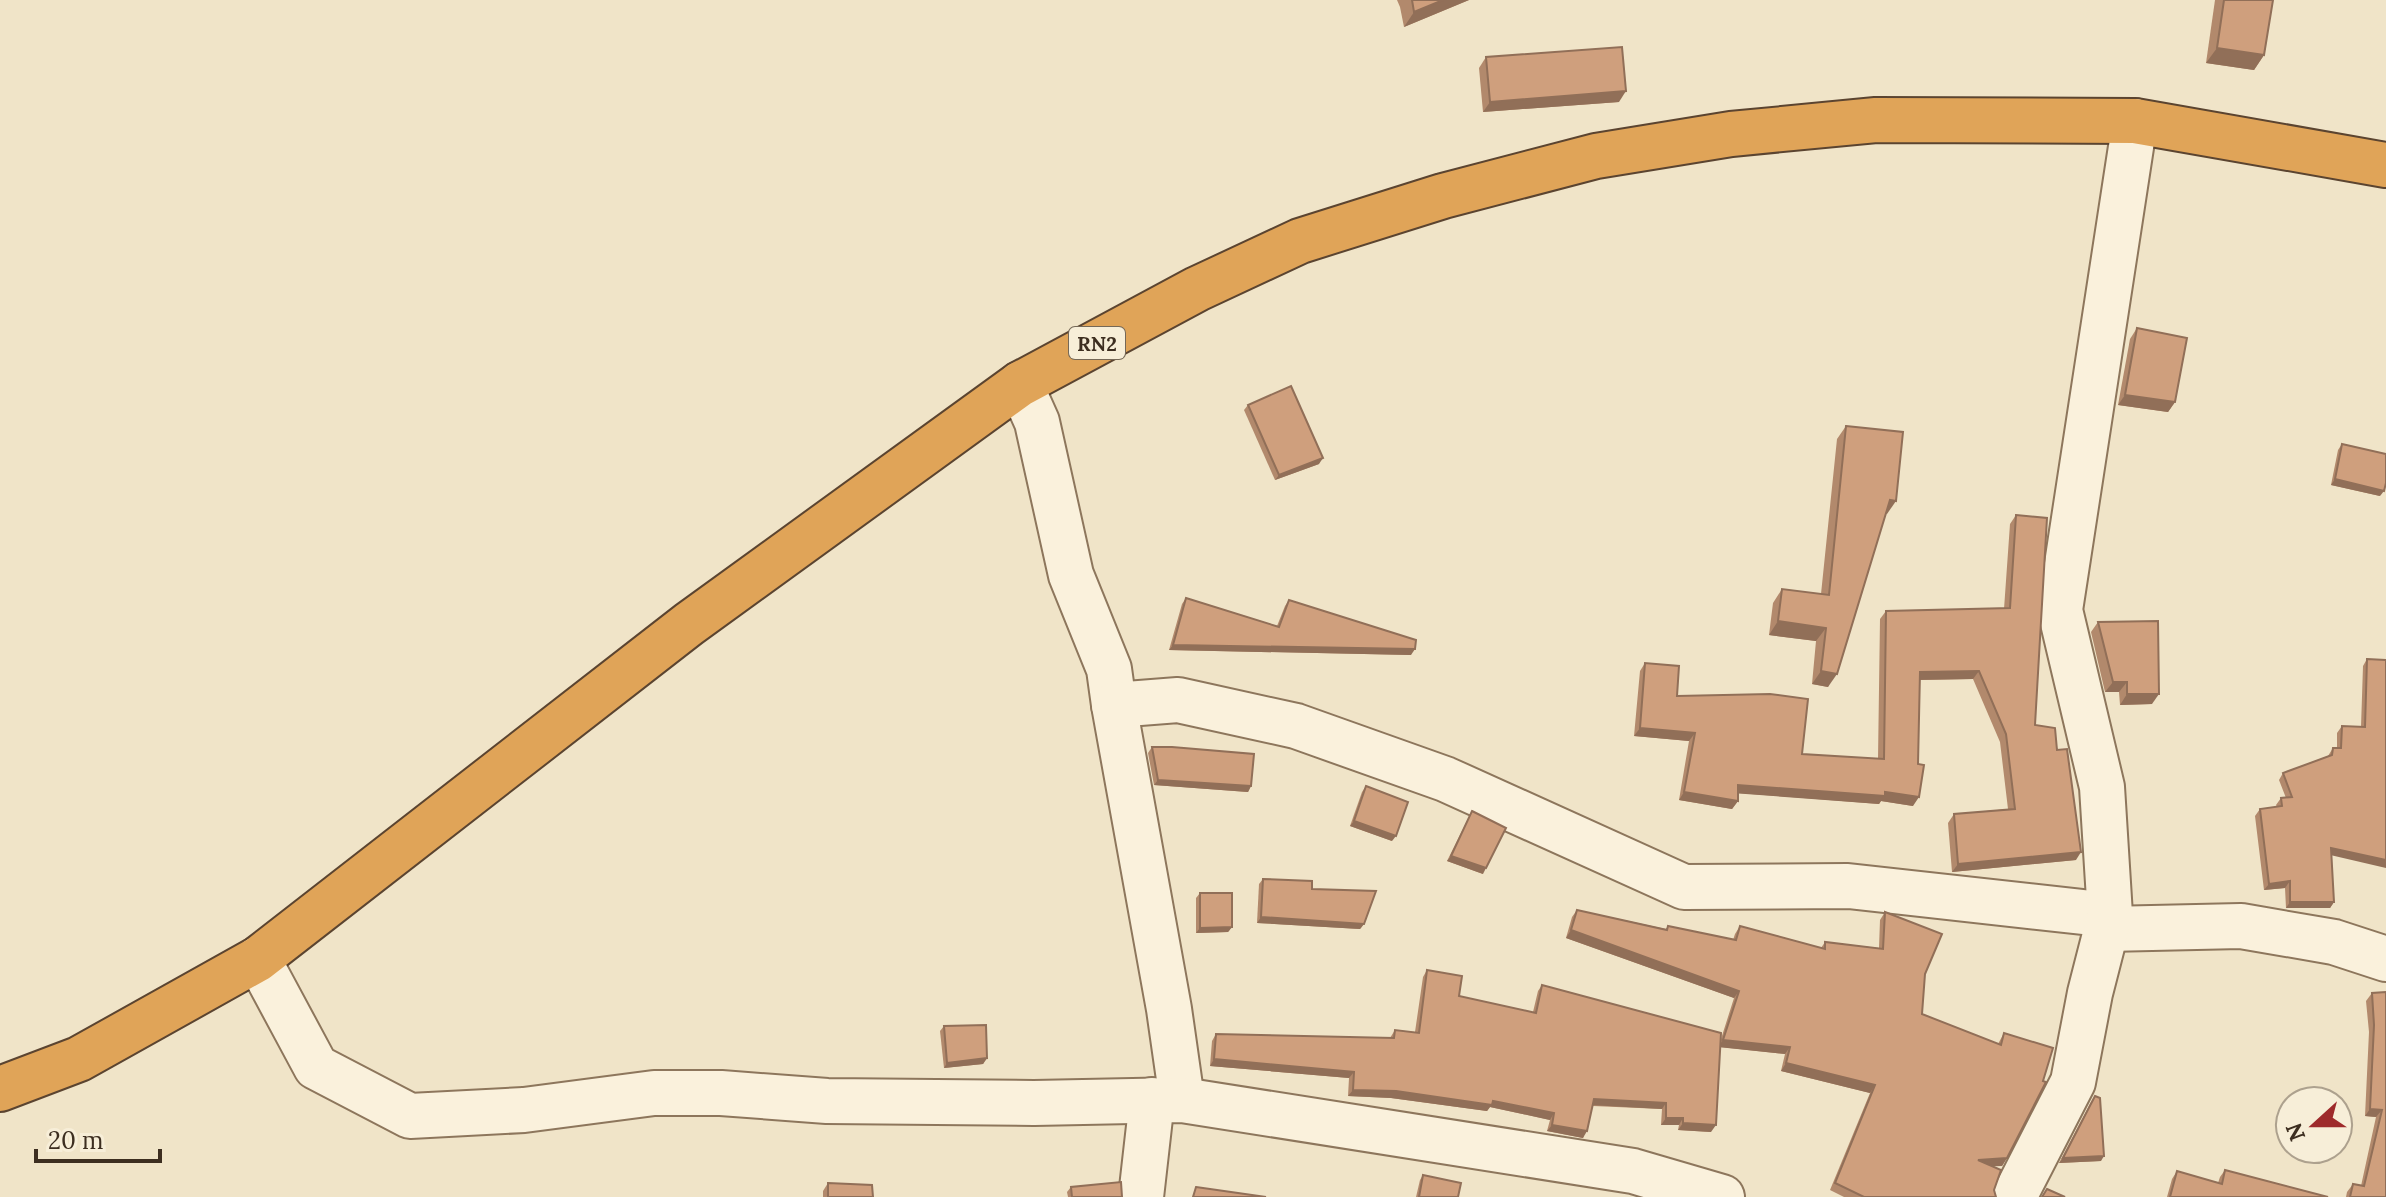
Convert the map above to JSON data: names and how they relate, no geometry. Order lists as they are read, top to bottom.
{
  "streets": {
    "highway": ["RN2"]
  },
  "scale_bar": "20 m",
  "north": "left"
}
